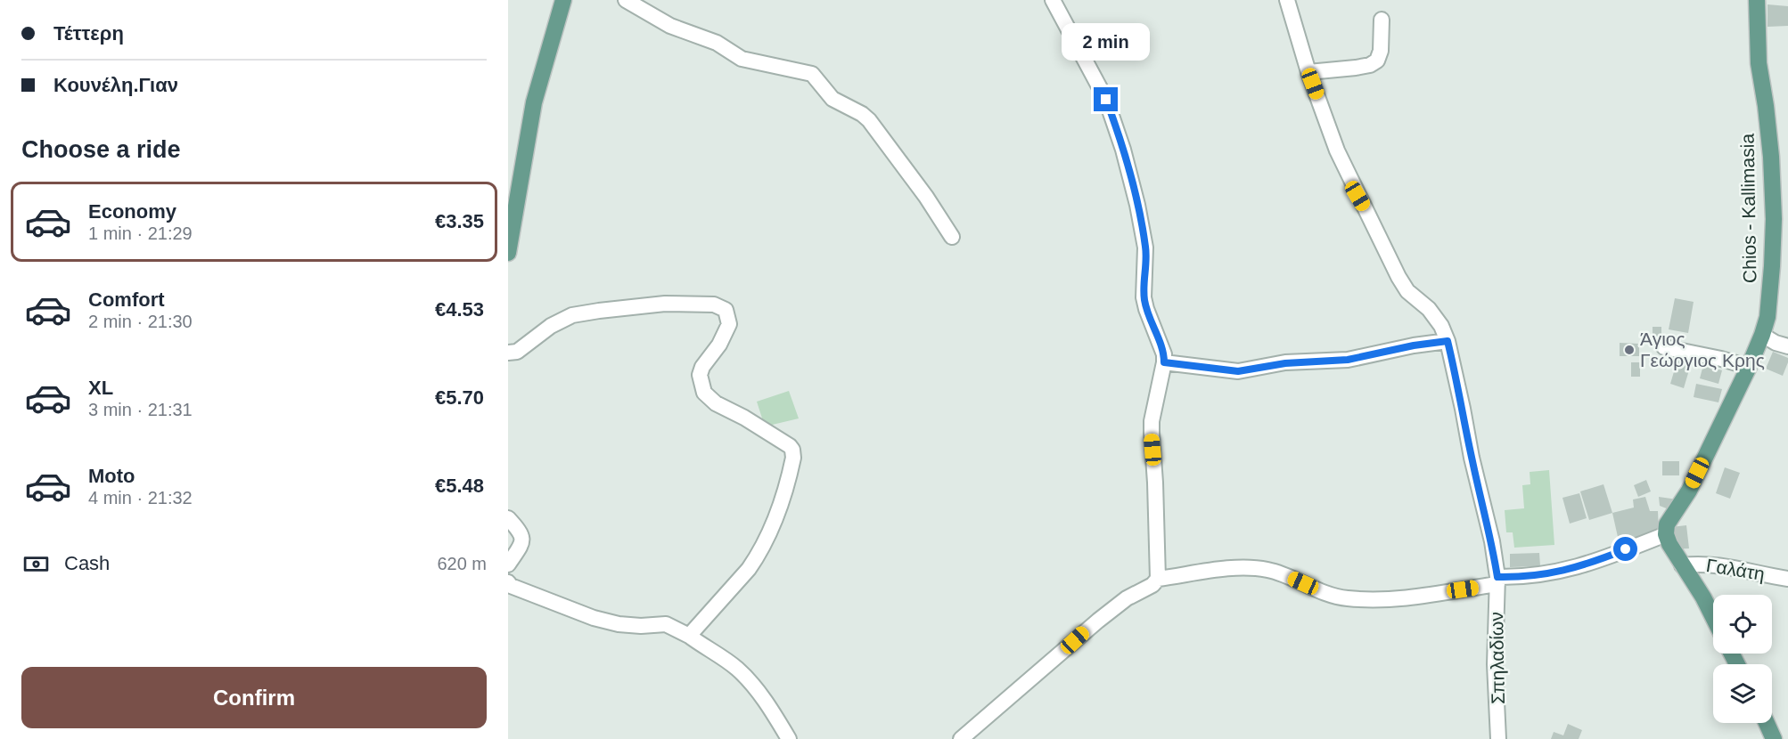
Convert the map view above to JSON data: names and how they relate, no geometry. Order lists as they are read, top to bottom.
{
  "streets": {
    "main road": ["Chios - Kallimasia"],
    "street": ["Γαλάτη", "Σπηλαδίων"]
  },
  "places": ["Άγιος Γεώργιος Κρης"],
  "page": {
    "banner": ["Τέττερη", "Κουνέλη.Γιαν"],
    "bubble": "2 min",
    "heading": "Choose a ride",
    "list": [
      {
        "name": "Economy",
        "note": "1 min · 21:29",
        "value": "€3.35"
      },
      {
        "name": "Comfort",
        "note": "2 min · 21:30",
        "value": "€4.53"
      },
      {
        "name": "XL",
        "note": "3 min · 21:31",
        "value": "€5.70"
      },
      {
        "name": "Moto",
        "note": "4 min · 21:32",
        "value": "€5.48"
      }
    ],
    "pay": ["Cash", "620 m"],
    "buttons": "Confirm"
  }
}
